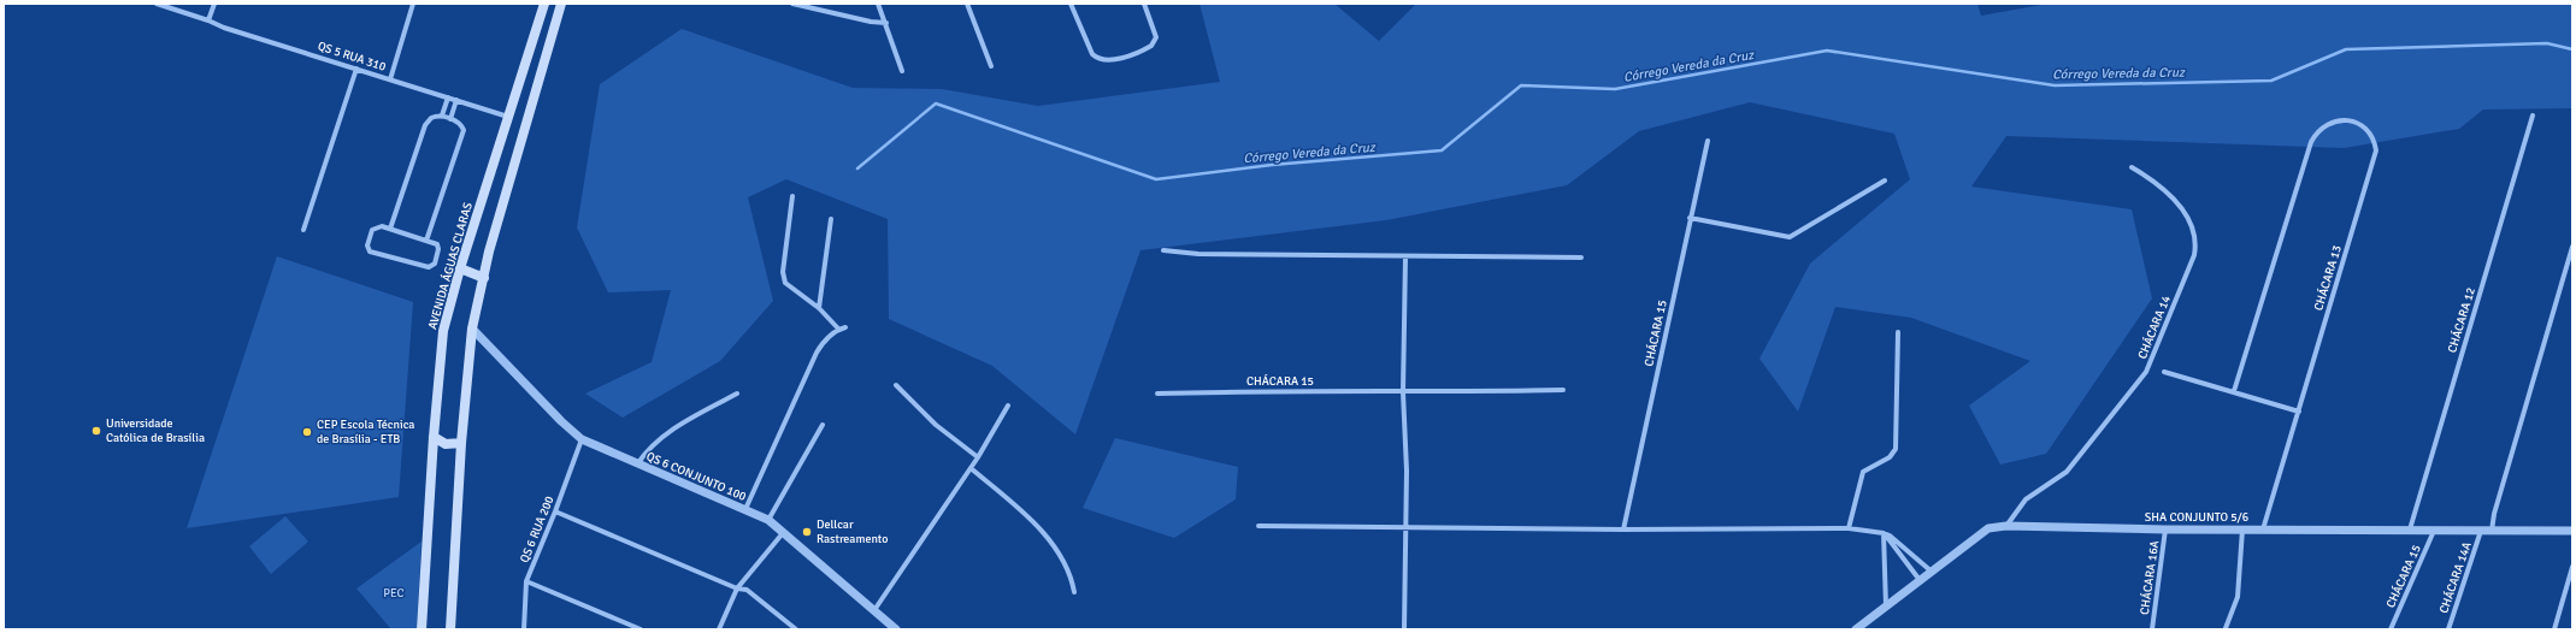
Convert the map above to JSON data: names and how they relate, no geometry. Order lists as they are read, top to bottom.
{
  "streets": {
    "main road": ["AVENIDA ÁGUAS CLARAS"],
    "street": [
      "QS 5 RUA 310",
      "CHÁCARA 13",
      "CHÁCARA 12",
      "CHÁCARA 14",
      "CHÁCARA 15",
      "QS 6 CONJUNTO 100",
      "SHA CONJUNTO 5/6",
      "QS 6 RUA 200",
      "CHÁCARA 16A",
      "CHÁCARA 14A"
    ]
  },
  "crossings": [
    ["QS 5 RUA 310", "AVENIDA ÁGUAS CLARAS"],
    ["CHÁCARA 13", "SHA CONJUNTO 5/6"],
    ["CHÁCARA 12", "SHA CONJUNTO 5/6"],
    ["CHÁCARA 14", "SHA CONJUNTO 5/6"],
    ["CHÁCARA 15", "SHA CONJUNTO 5/6"],
    ["QS 6 CONJUNTO 100", "QS 6 RUA 200"],
    ["SHA CONJUNTO 5/6", "CHÁCARA 16A"],
    ["SHA CONJUNTO 5/6", "CHÁCARA 14A"]
  ],
  "water": ["Córrego Vereda da Cruz"],
  "parks": ["PEC"],
  "places": ["Universidade Católica de Brasília", "CEP Escola Técnica de Brasília - ETB", "Dellcar Rastreamento"]
}
